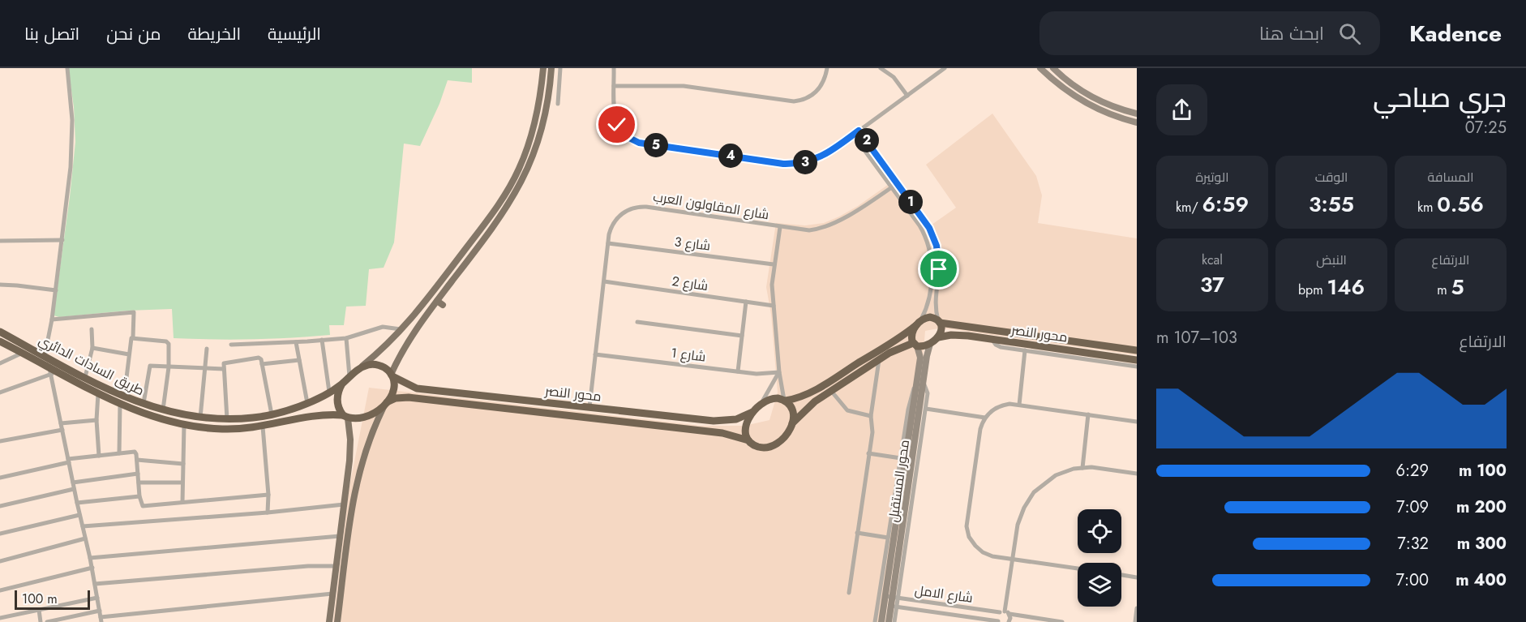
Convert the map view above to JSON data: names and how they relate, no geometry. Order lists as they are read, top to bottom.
{
  "streets": {
    "highway": ["محور النصر", "طريق السادات الدائري"],
    "street": [
      "شارع المقاولون العرب",
      "شارع 3",
      "شارع 2",
      "شارع 1",
      "محور المستقبل",
      "شارع الامل"
    ]
  },
  "crossings": [
    ["شارع المقاولون العرب", "شارع 3"],
    ["شارع المقاولون العرب", "شارع 2"],
    ["شارع المقاولون العرب", "محور النصر"],
    ["شارع المقاولون العرب", "شارع 1"],
    ["محور النصر", "طريق السادات الدائري"],
    ["محور النصر", "محور المستقبل"],
    ["محور المستقبل", "شارع الامل"]
  ],
  "scale_bar": "100 m",
  "page": {
    "header": "Kadence",
    "search": "ابحث هنا",
    "nav": [
      "الرئيسية",
      "الخريطة",
      "من نحن",
      "اتصل بنا"
    ],
    "heading": ["جري صباحي", "07:25"],
    "pins": [
      "2",
      "5",
      "4",
      "3",
      "1"
    ],
    "stats": [
      ["المسافة", "0.56 km"],
      ["الوقت", "3:55"],
      ["الوتيرة", "6:59 /km"],
      ["الارتفاع", "5 m"],
      ["النبض", "146 bpm"],
      ["kcal", "37"]
    ],
    "chart": ["الارتفاع", "103–107 m"],
    "list": [
      {
        "name": "100 m",
        "note": "6:29"
      },
      {
        "name": "200 m",
        "note": "7:09"
      },
      {
        "name": "300 m",
        "note": "7:32"
      },
      {
        "name": "400 m",
        "note": "7:00"
      }
    ],
    "scale": "100 m"
  }
}
